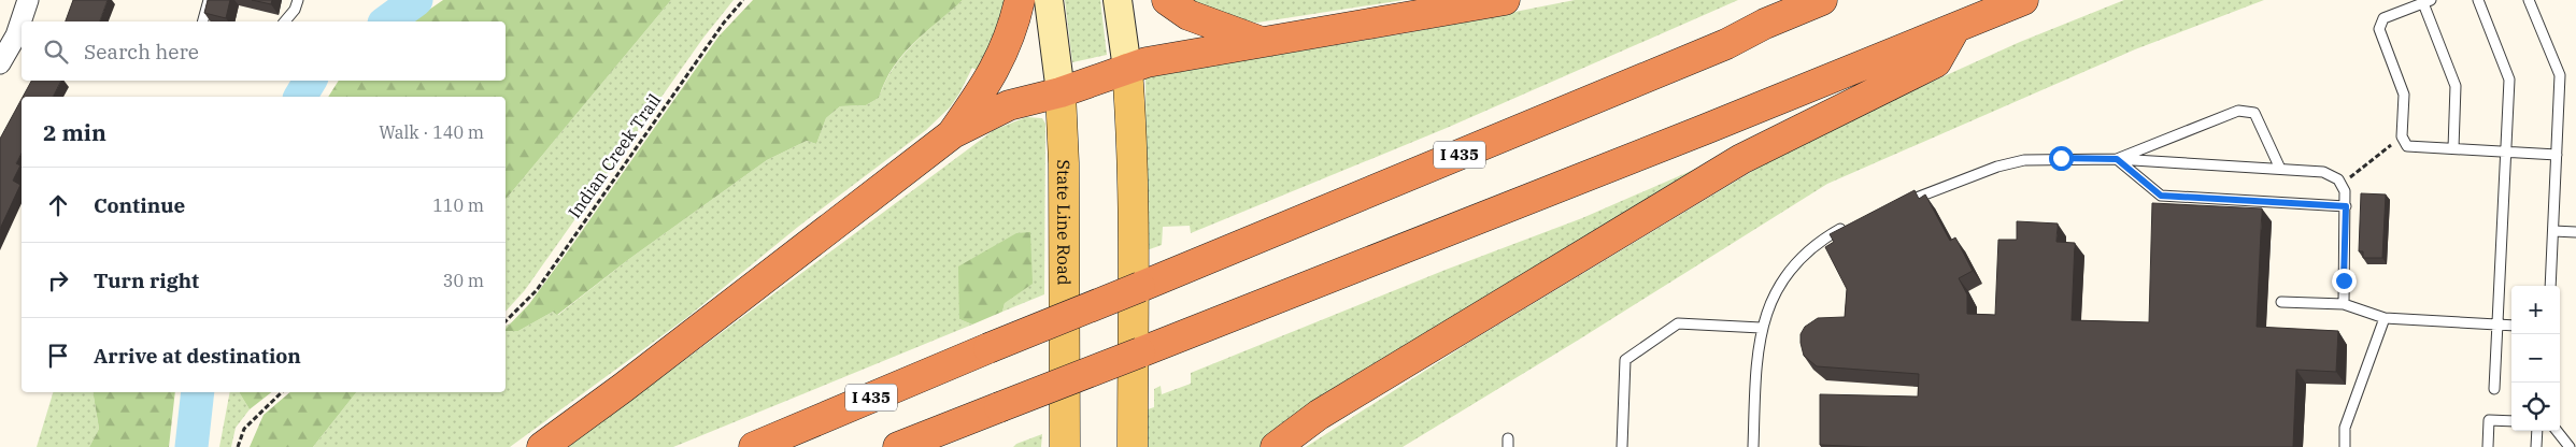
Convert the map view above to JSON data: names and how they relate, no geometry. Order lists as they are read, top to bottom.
{
  "streets": {
    "highway": ["I 435"],
    "main road": ["State Line Road"],
    "path": ["Indian Creek Trail"]
  },
  "page": {
    "search": "Search here",
    "heading": ["2 min", "Walk · 140 m"],
    "list": [
      ["Continue", "110 m"],
      ["Turn right", "30 m"],
      "Arrive at destination"
    ],
    "map_buttons": ["+", "−"]
  }
}
